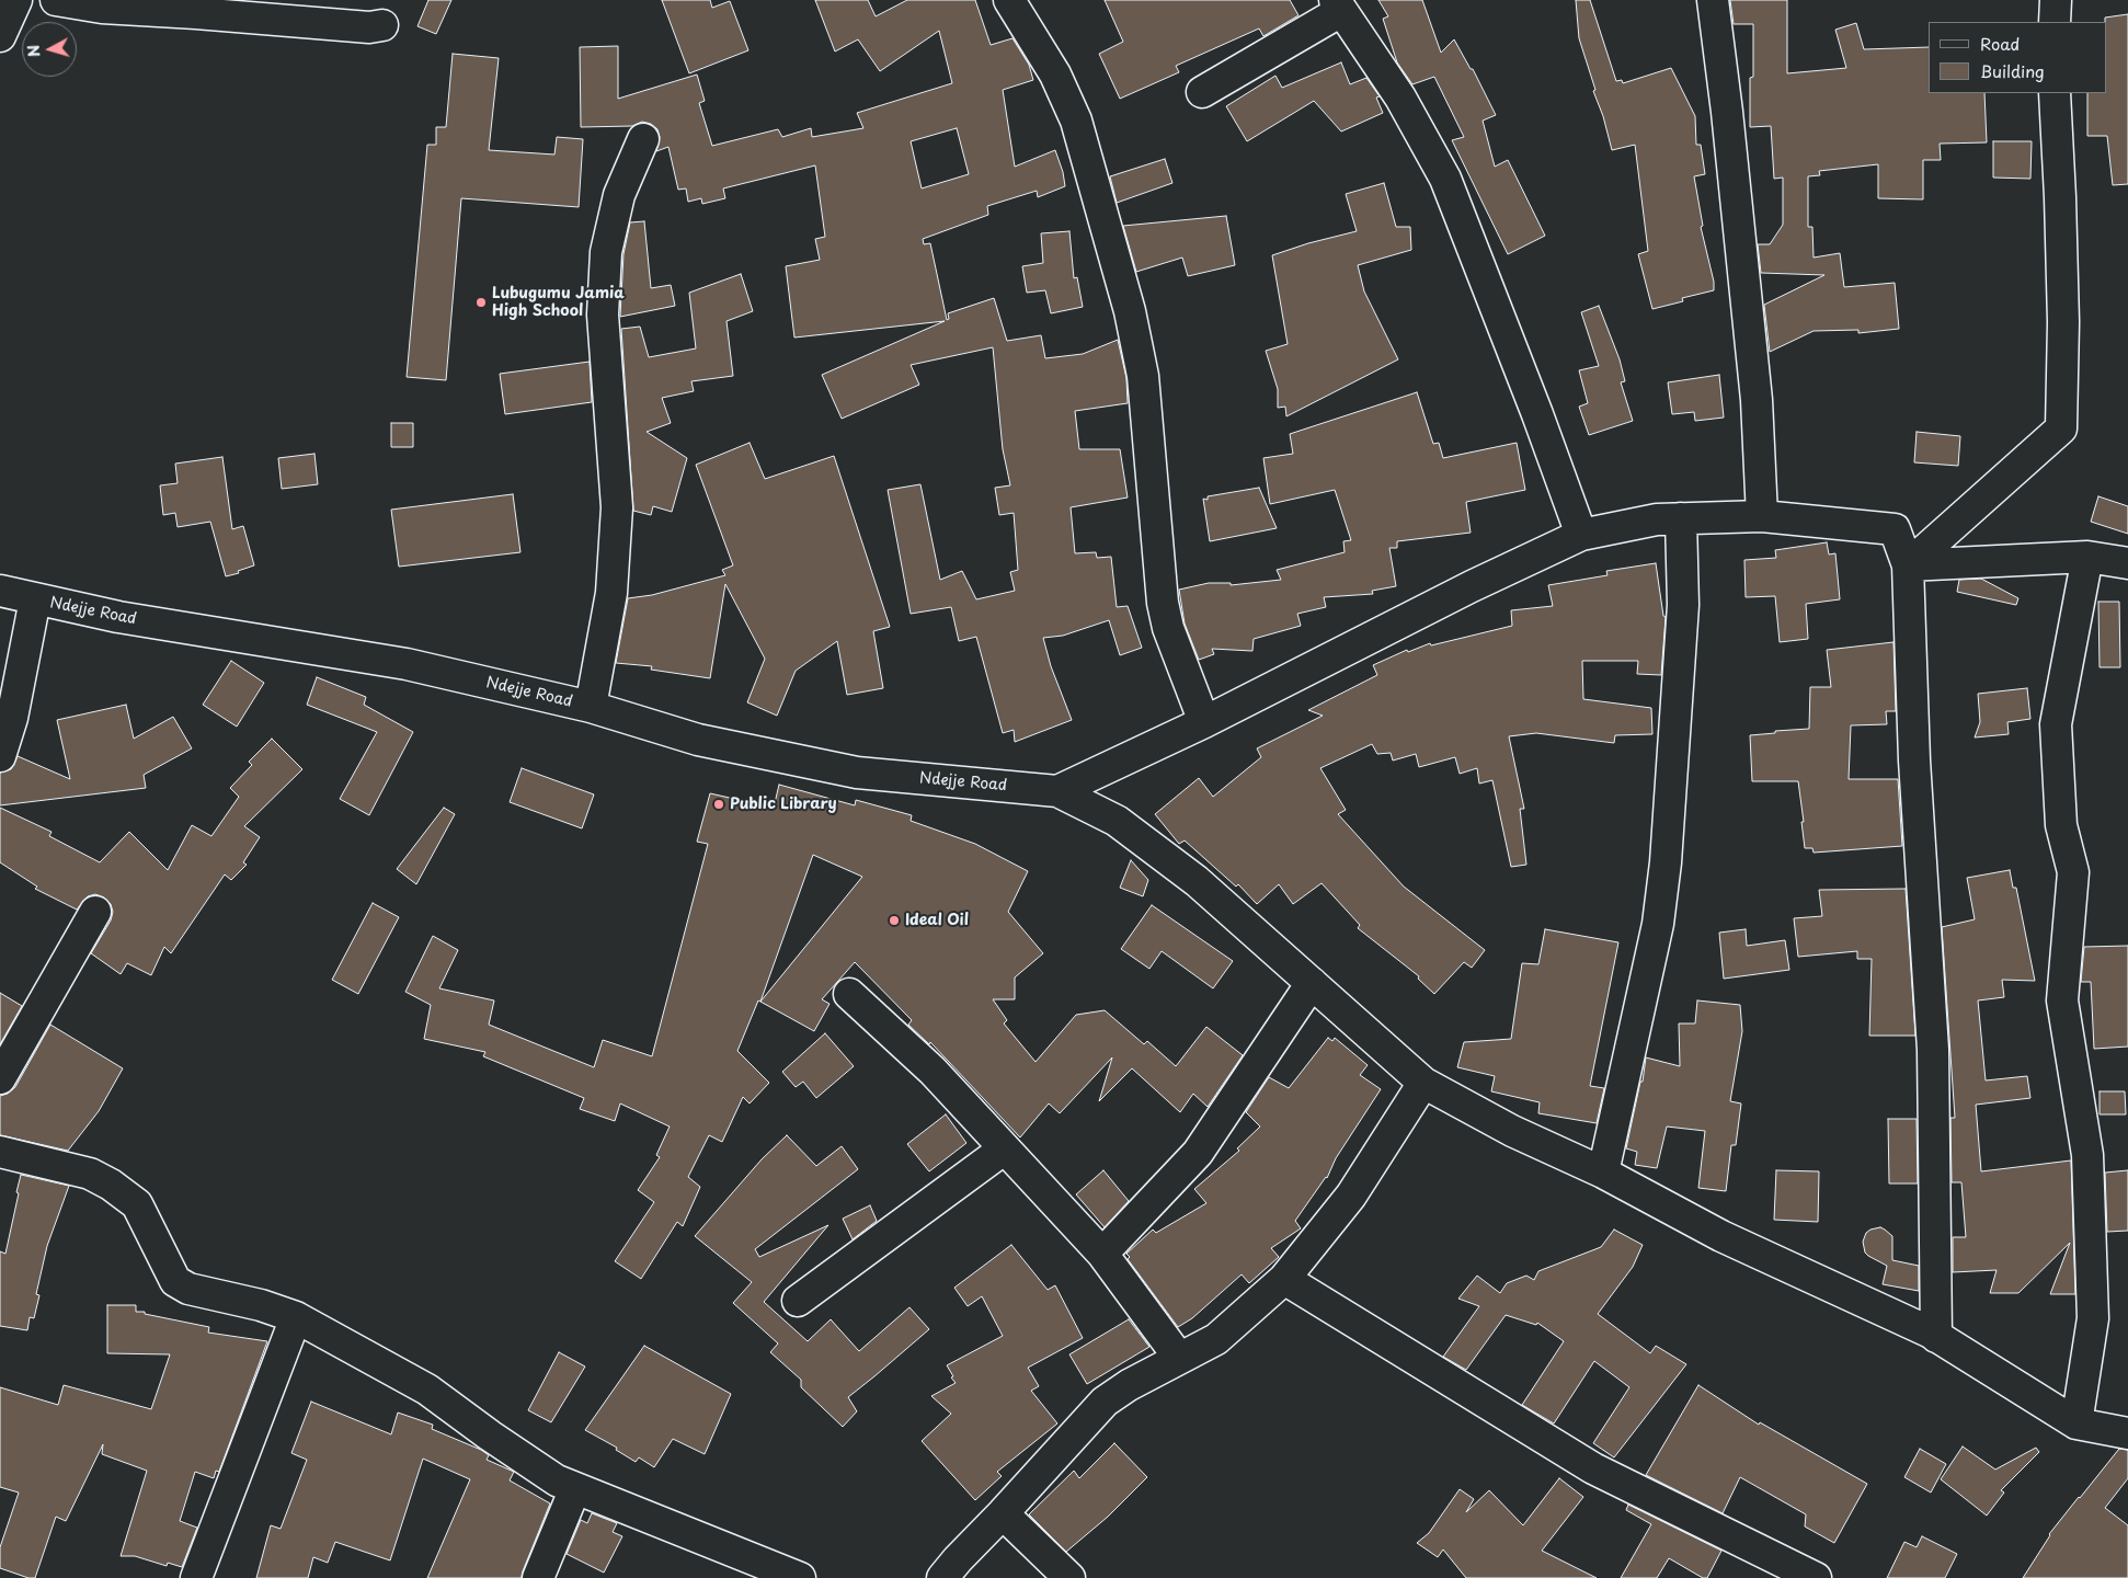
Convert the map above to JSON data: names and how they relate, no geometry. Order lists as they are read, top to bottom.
{
  "streets": {
    "street": ["Ndejje Road"]
  },
  "places": ["Lubugumu Jamia High School", "Public Library", "Ideal Oil"],
  "legend": ["Road", "Building"],
  "north": "left"
}
